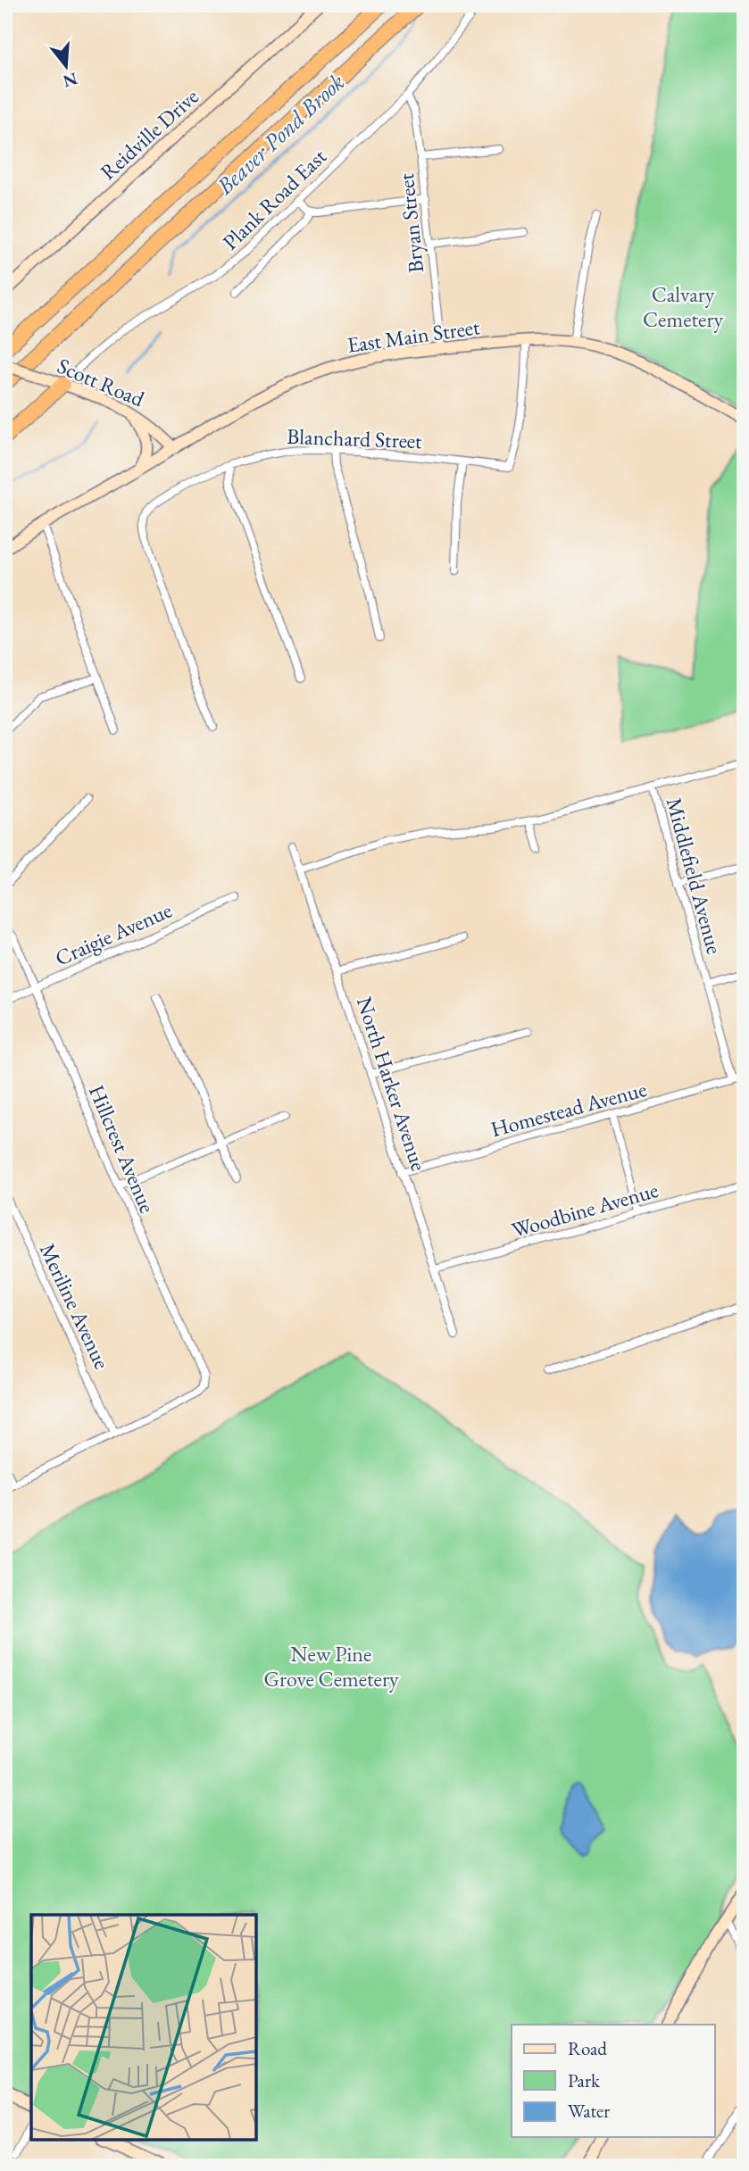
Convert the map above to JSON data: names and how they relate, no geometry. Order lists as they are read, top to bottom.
{
  "streets": {
    "main road": ["Reidville Drive", "East Main Street", "Scott Road"],
    "street": [
      "Plank Road East",
      "Bryan Street",
      "Blanchard Street",
      "Middlefield Avenue",
      "Craigie Avenue",
      "North Harker Avenue",
      "Homestead Avenue",
      "Hillcrest Avenue",
      "Woodbine Avenue",
      "Meriline Avenue"
    ]
  },
  "crossings": [
    ["Plank Road East", "Bryan Street"],
    ["Plank Road East", "Scott Road"],
    ["Bryan Street", "East Main Street"],
    ["East Main Street", "Scott Road"],
    ["East Main Street", "Blanchard Street"],
    ["Middlefield Avenue", "Homestead Avenue"],
    ["Craigie Avenue", "Hillcrest Avenue"],
    ["North Harker Avenue", "Homestead Avenue"],
    ["North Harker Avenue", "Woodbine Avenue"],
    ["Hillcrest Avenue", "Meriline Avenue"]
  ],
  "water": ["Beaver Pond Brook"],
  "parks": ["Calvary Cemetery", "New Pine Grove Cemetery"],
  "legend": ["Road", "Park", "Water"],
  "north": "bottom"
}
